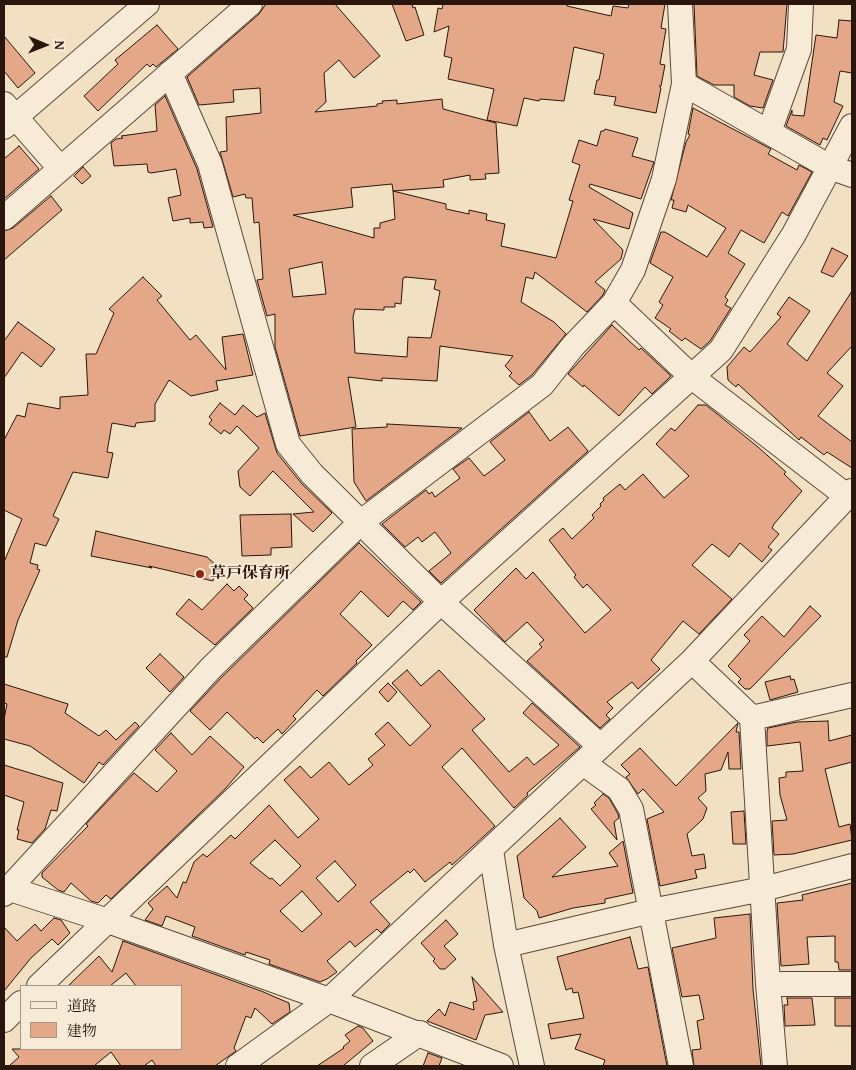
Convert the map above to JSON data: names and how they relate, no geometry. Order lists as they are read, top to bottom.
{
  "places": ["草戸保育所"],
  "legend": ["道路", "建物"],
  "north": "right"
}
